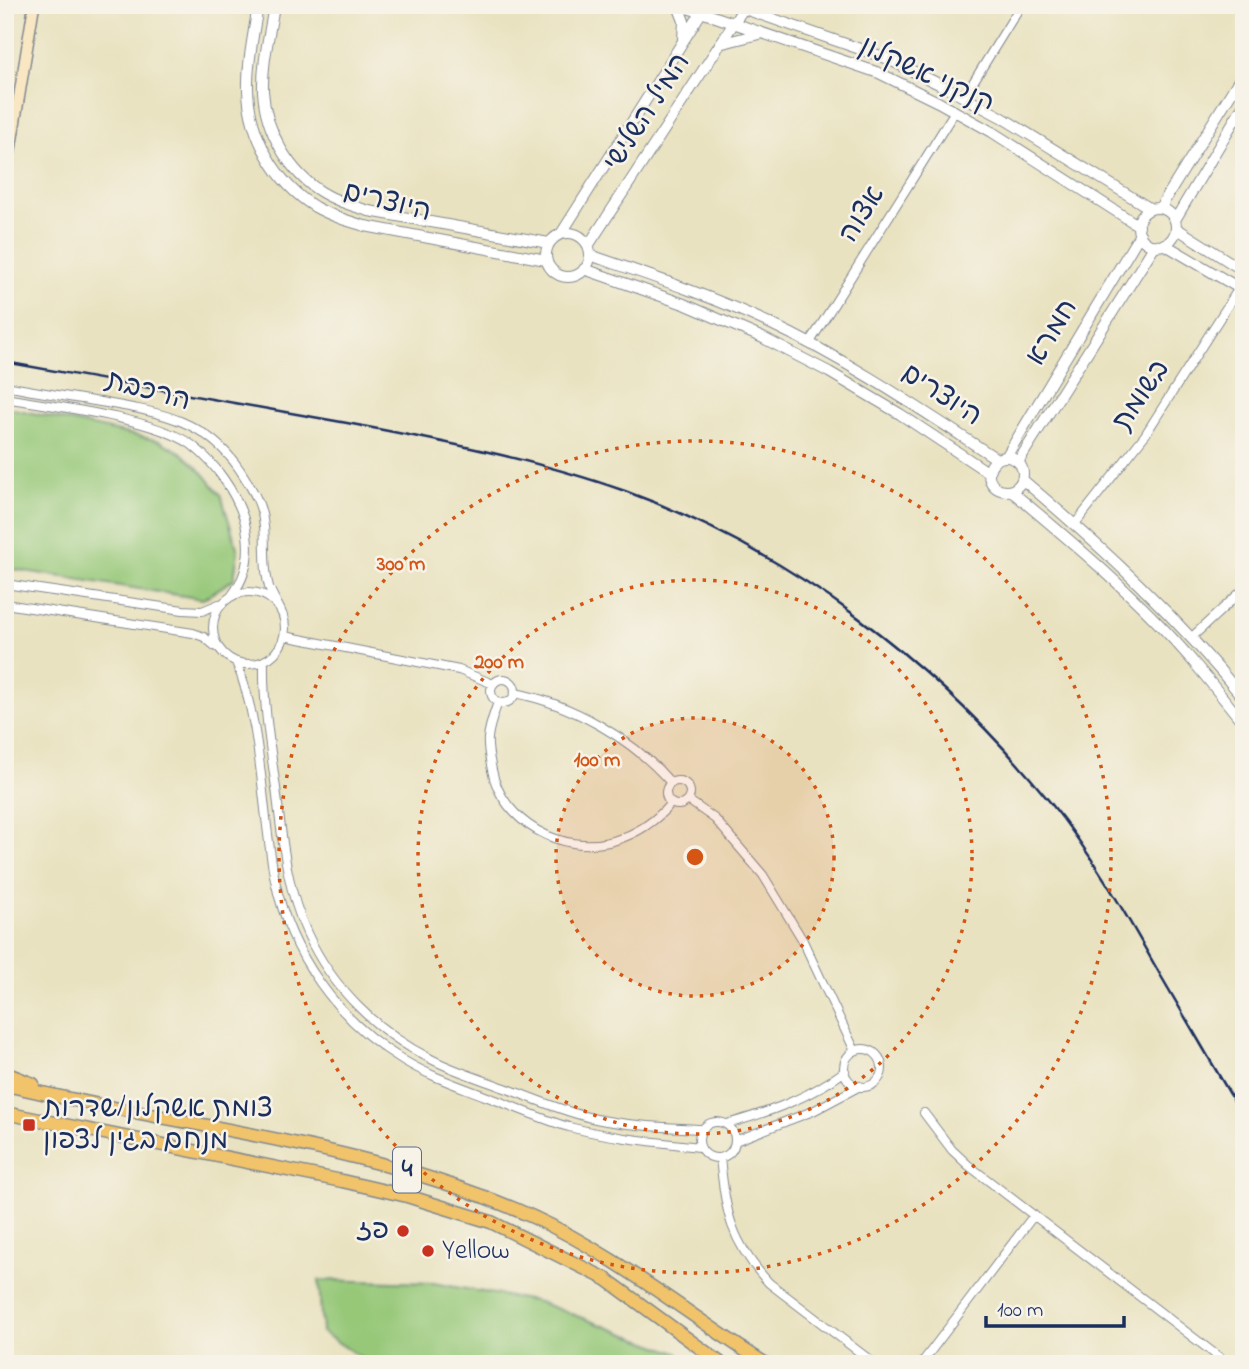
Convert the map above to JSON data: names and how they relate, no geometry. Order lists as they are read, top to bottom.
{
  "streets": {
    "highway": ["4"],
    "street": [
      "קנקני אשקלון",
      "המיל השלישי",
      "היוצרים",
      "אצוה",
      "חמרא",
      "הרכבת",
      "בשומת"
    ]
  },
  "crossings": [
    ["קנקני אשקלון", "המיל השלישי"],
    ["קנקני אשקלון", "אצוה"],
    ["קנקני אשקלון", "חמרא"],
    ["המיל השלישי", "היוצרים"],
    ["היוצרים", "אצוה"],
    ["היוצרים", "חמרא"]
  ],
  "places": {
    "transit": ["צומת אשקלון/שדרות מנחם בגין לצפון"],
    "other": ["פז", "Yellow"]
  },
  "scale_bar": "100 m",
  "rings": ["300 m", "200 m", "100 m"]
}
